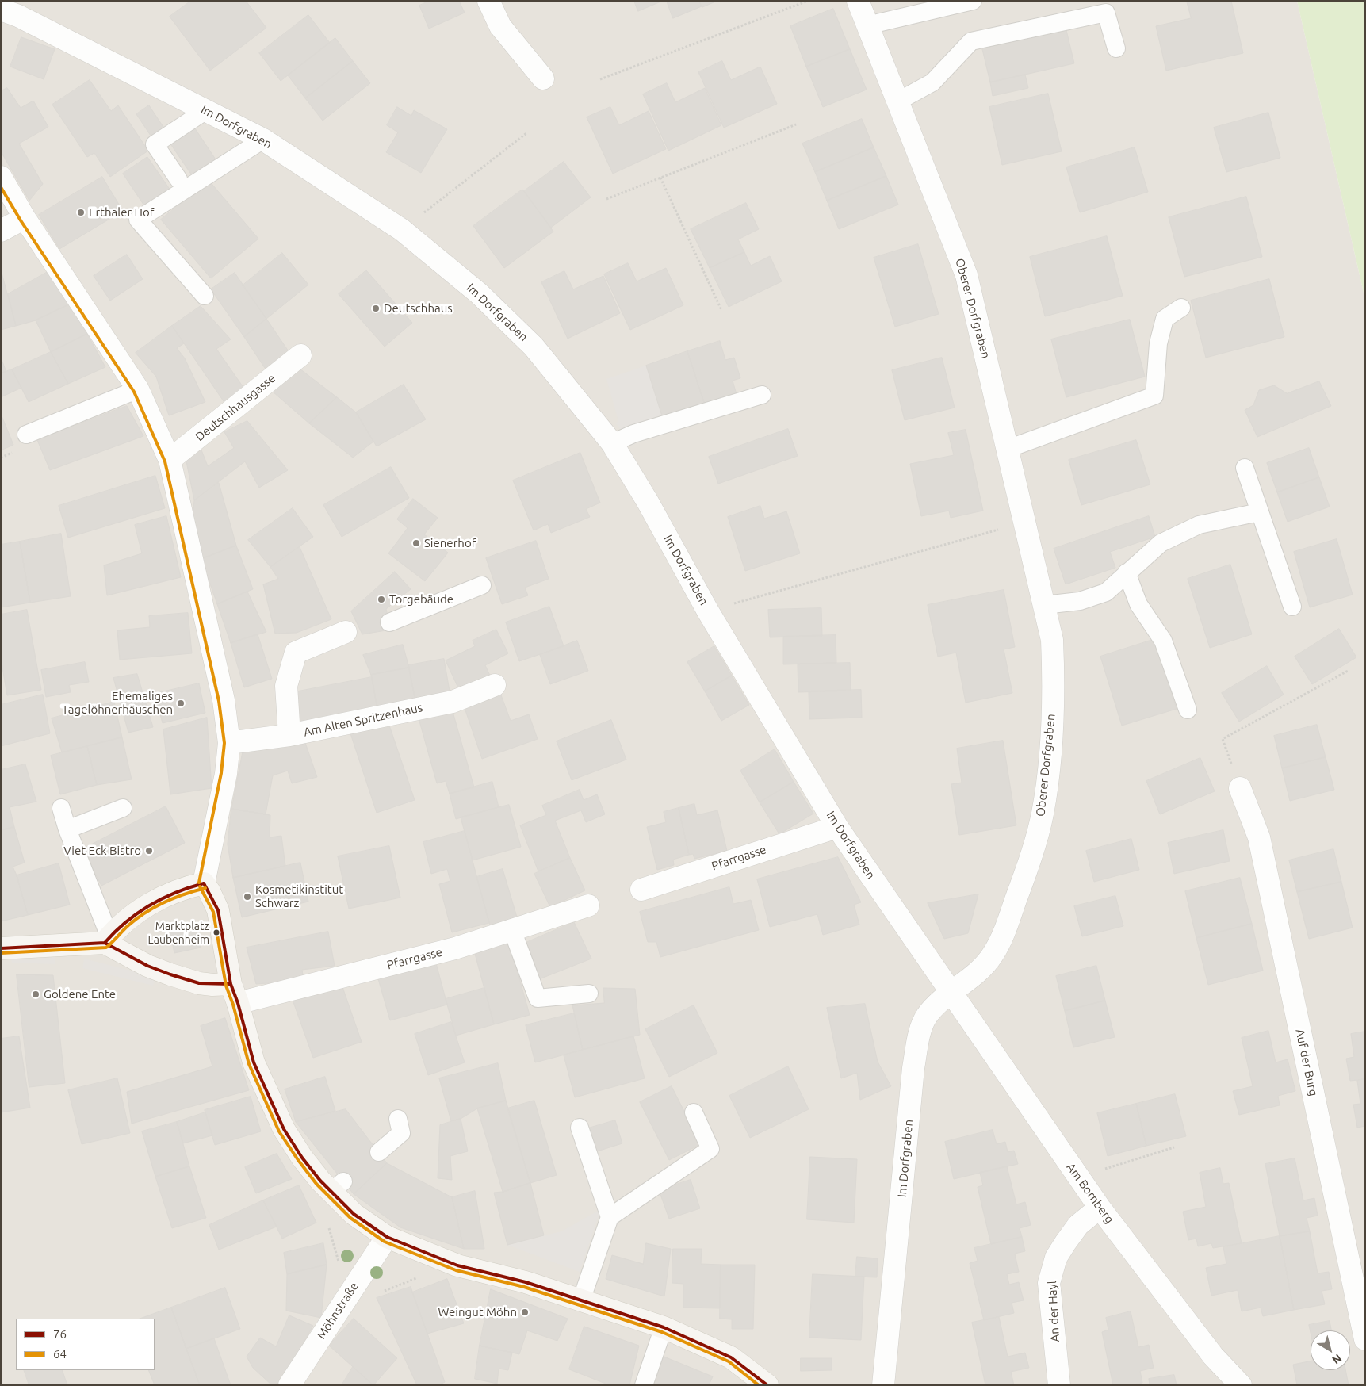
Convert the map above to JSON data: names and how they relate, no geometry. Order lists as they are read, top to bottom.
{
  "streets": {
    "street": [
      "Im Dorfgraben",
      "Oberer Dorfgraben",
      "Deutschhausgasse",
      "Am Alten Spritzenhaus",
      "Pfarrgasse",
      "Auf der Burg",
      "Am Bornberg",
      "Möhnstraße",
      "An der Hayl"
    ]
  },
  "crossings": [
    ["Im Dorfgraben", "Oberer Dorfgraben"],
    ["Im Dorfgraben", "Pfarrgasse"],
    ["Im Dorfgraben", "Am Bornberg"],
    ["Oberer Dorfgraben", "Am Bornberg"],
    ["Am Bornberg", "An der Hayl"]
  ],
  "places": [
    "Erthaler Hof",
    "Deutschhaus",
    "Sienerhof",
    "Torgebäude",
    "Ehemaliges Tagelöhnerhäuschen",
    "Viet Eck Bistro",
    "Kosmetikinstitut Schwarz",
    "Marktplatz Laubenheim",
    "Goldene Ente",
    "Weingut Möhn"
  ],
  "lines": ["transit line 64", "transit line 76"],
  "legend": ["76", "64"],
  "north": "bottom right"
}
